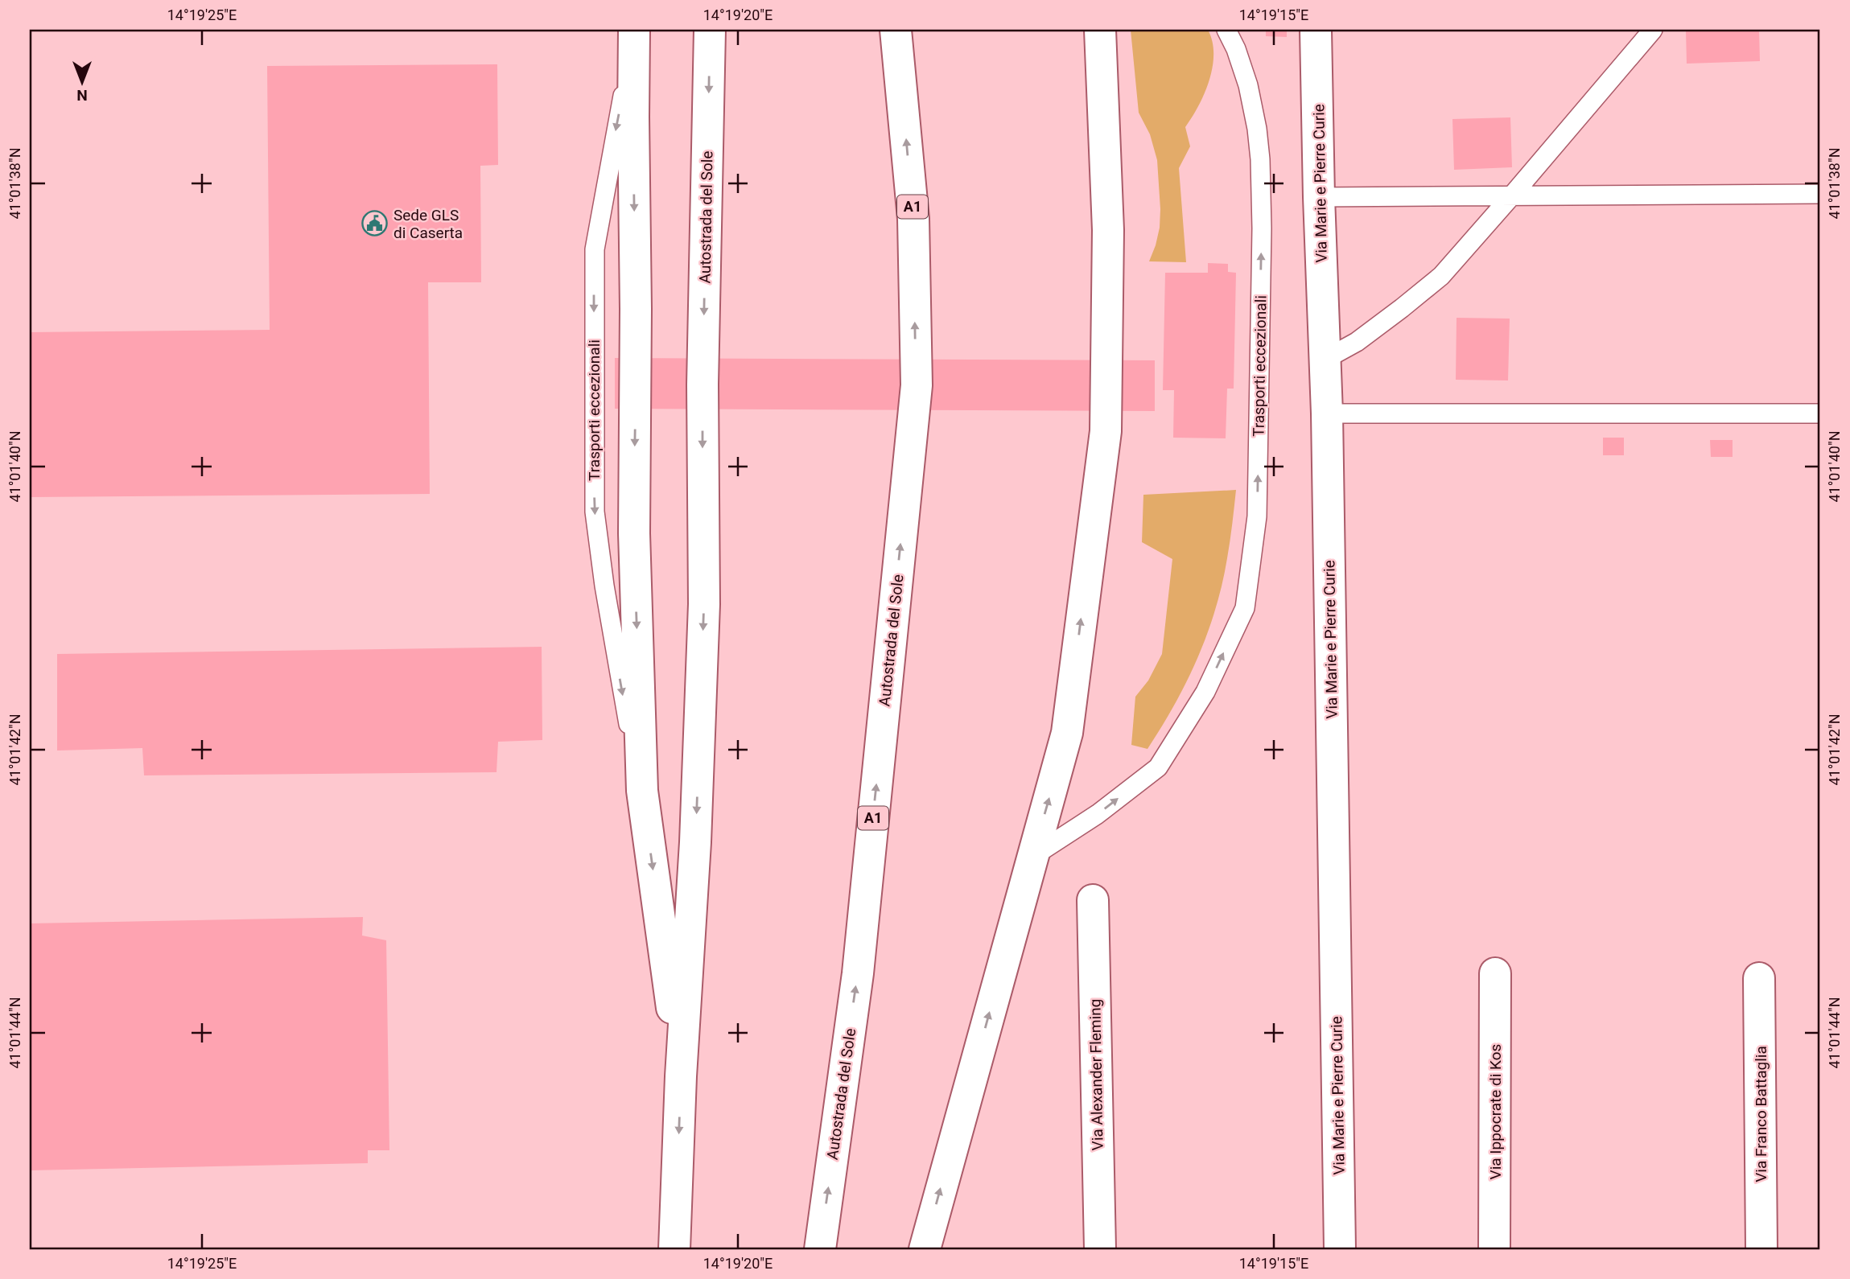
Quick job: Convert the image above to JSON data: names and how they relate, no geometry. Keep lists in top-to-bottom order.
{
  "streets": {
    "main road": [
      "Via Marie e Pierre Curie",
      "A1",
      "Autostrada del Sole",
      "Via Alexander Fleming",
      "Via Ippocrate di Kos",
      "Via Franco Battaglia"
    ],
    "lane": ["Trasporti eccezionali"]
  },
  "places": {
    "public building": ["Sede GLS di Caserta"]
  },
  "north": "bottom",
  "coordinates": [
    "14°19'25\"E",
    "14°19'20\"E",
    "14°19'15\"E",
    "41°01'38\"N",
    "41°01'40\"N",
    "41°01'42\"N",
    "41°01'44\"N"
  ]
}
